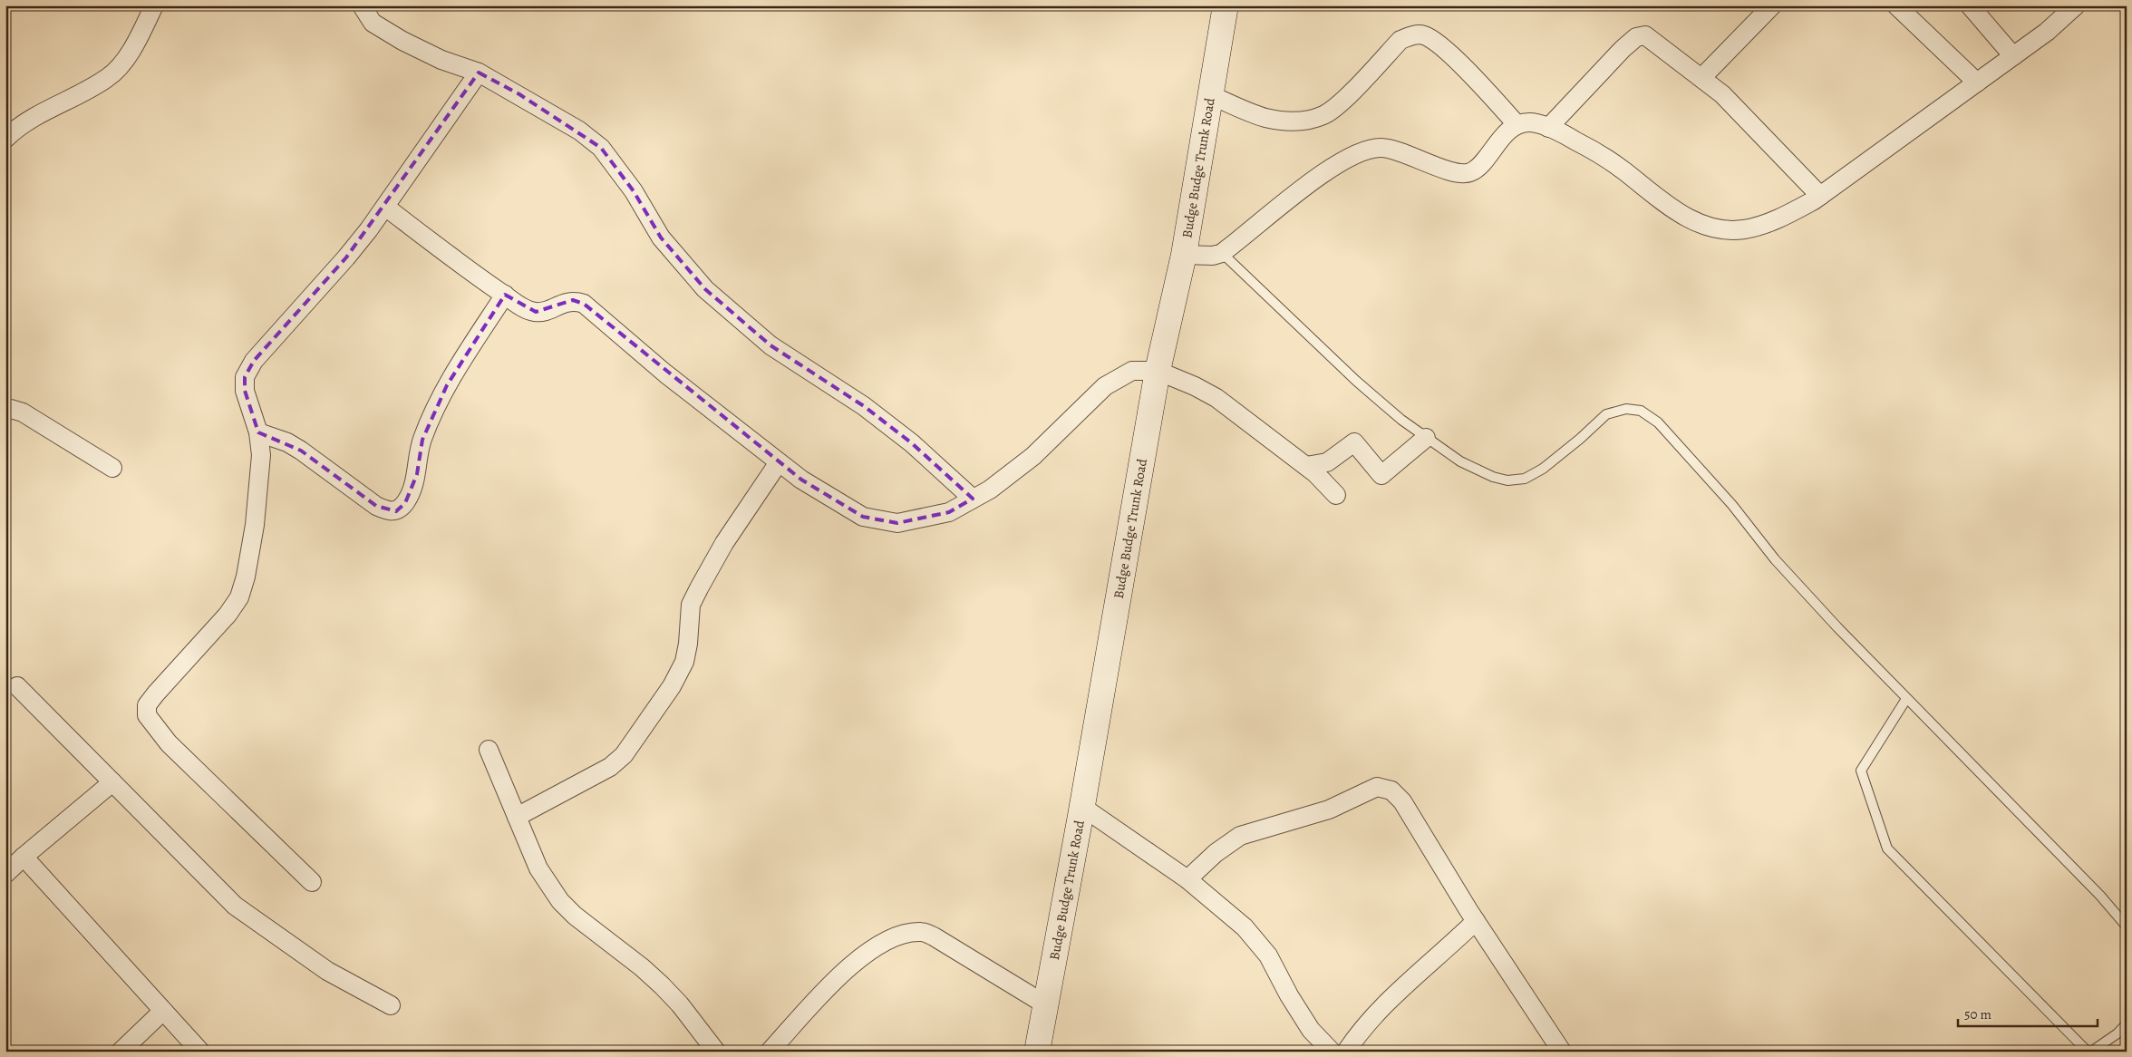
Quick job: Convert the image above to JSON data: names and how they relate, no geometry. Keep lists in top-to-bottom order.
{
  "streets": {
    "main road": ["Budge Budge Trunk Road"]
  },
  "scale_bar": "50 m"
}
